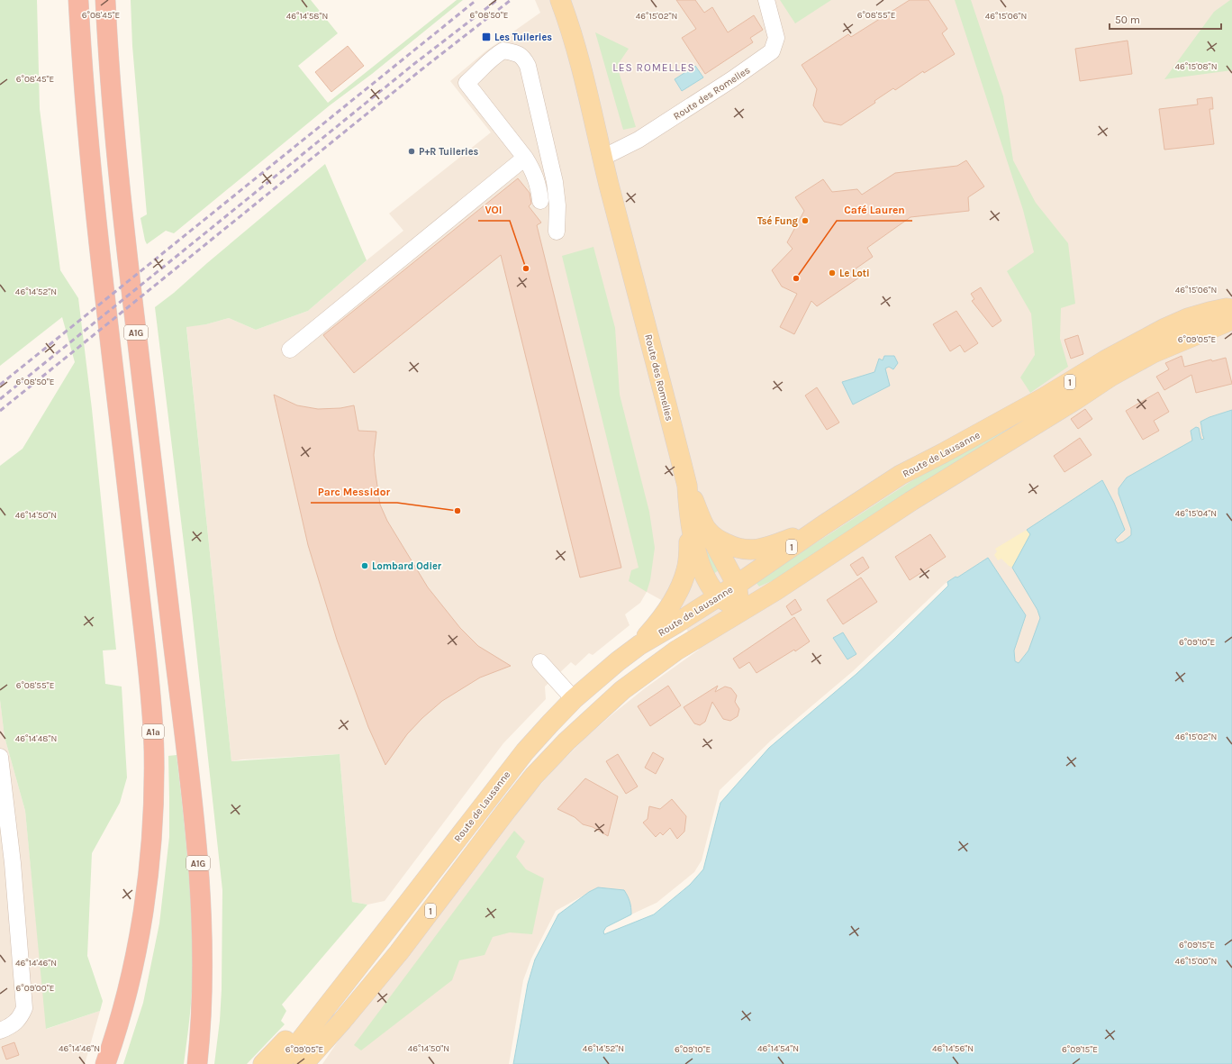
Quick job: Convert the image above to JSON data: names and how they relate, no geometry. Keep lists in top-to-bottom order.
{
  "streets": {
    "highway": ["A1G", "A1a"],
    "main road": ["Route des Romelles", "1", "Route de Lausanne"]
  },
  "crossings": [
    ["A1G", "A1a"]
  ],
  "districts": ["LES ROMELLES"],
  "places": {
    "transit": ["Les Tuileries"],
    "other": [
      "P+R Tuileries",
      "Tsé Fung",
      "VOI",
      "Le Loti",
      "Café Lauren",
      "Parc Messidor",
      "Lombard Odier"
    ]
  },
  "scale_bar": "50 m",
  "coordinates": [
    "6°08'45\"E",
    "6°08'50\"E",
    "6°08'55\"E",
    "46°14'58\"N",
    "46°15'02\"N",
    "46°15'06\"N",
    "46°15'08\"N",
    "46°14'52\"N",
    "6°09'05\"E",
    "46°15'04\"N",
    "46°14'50\"N",
    "6°09'10\"E",
    "46°14'48\"N",
    "6°09'15\"E",
    "46°15'00\"N",
    "46°14'46\"N",
    "6°09'00\"E",
    "46°14'54\"N",
    "46°14'56\"N"
  ]
}
